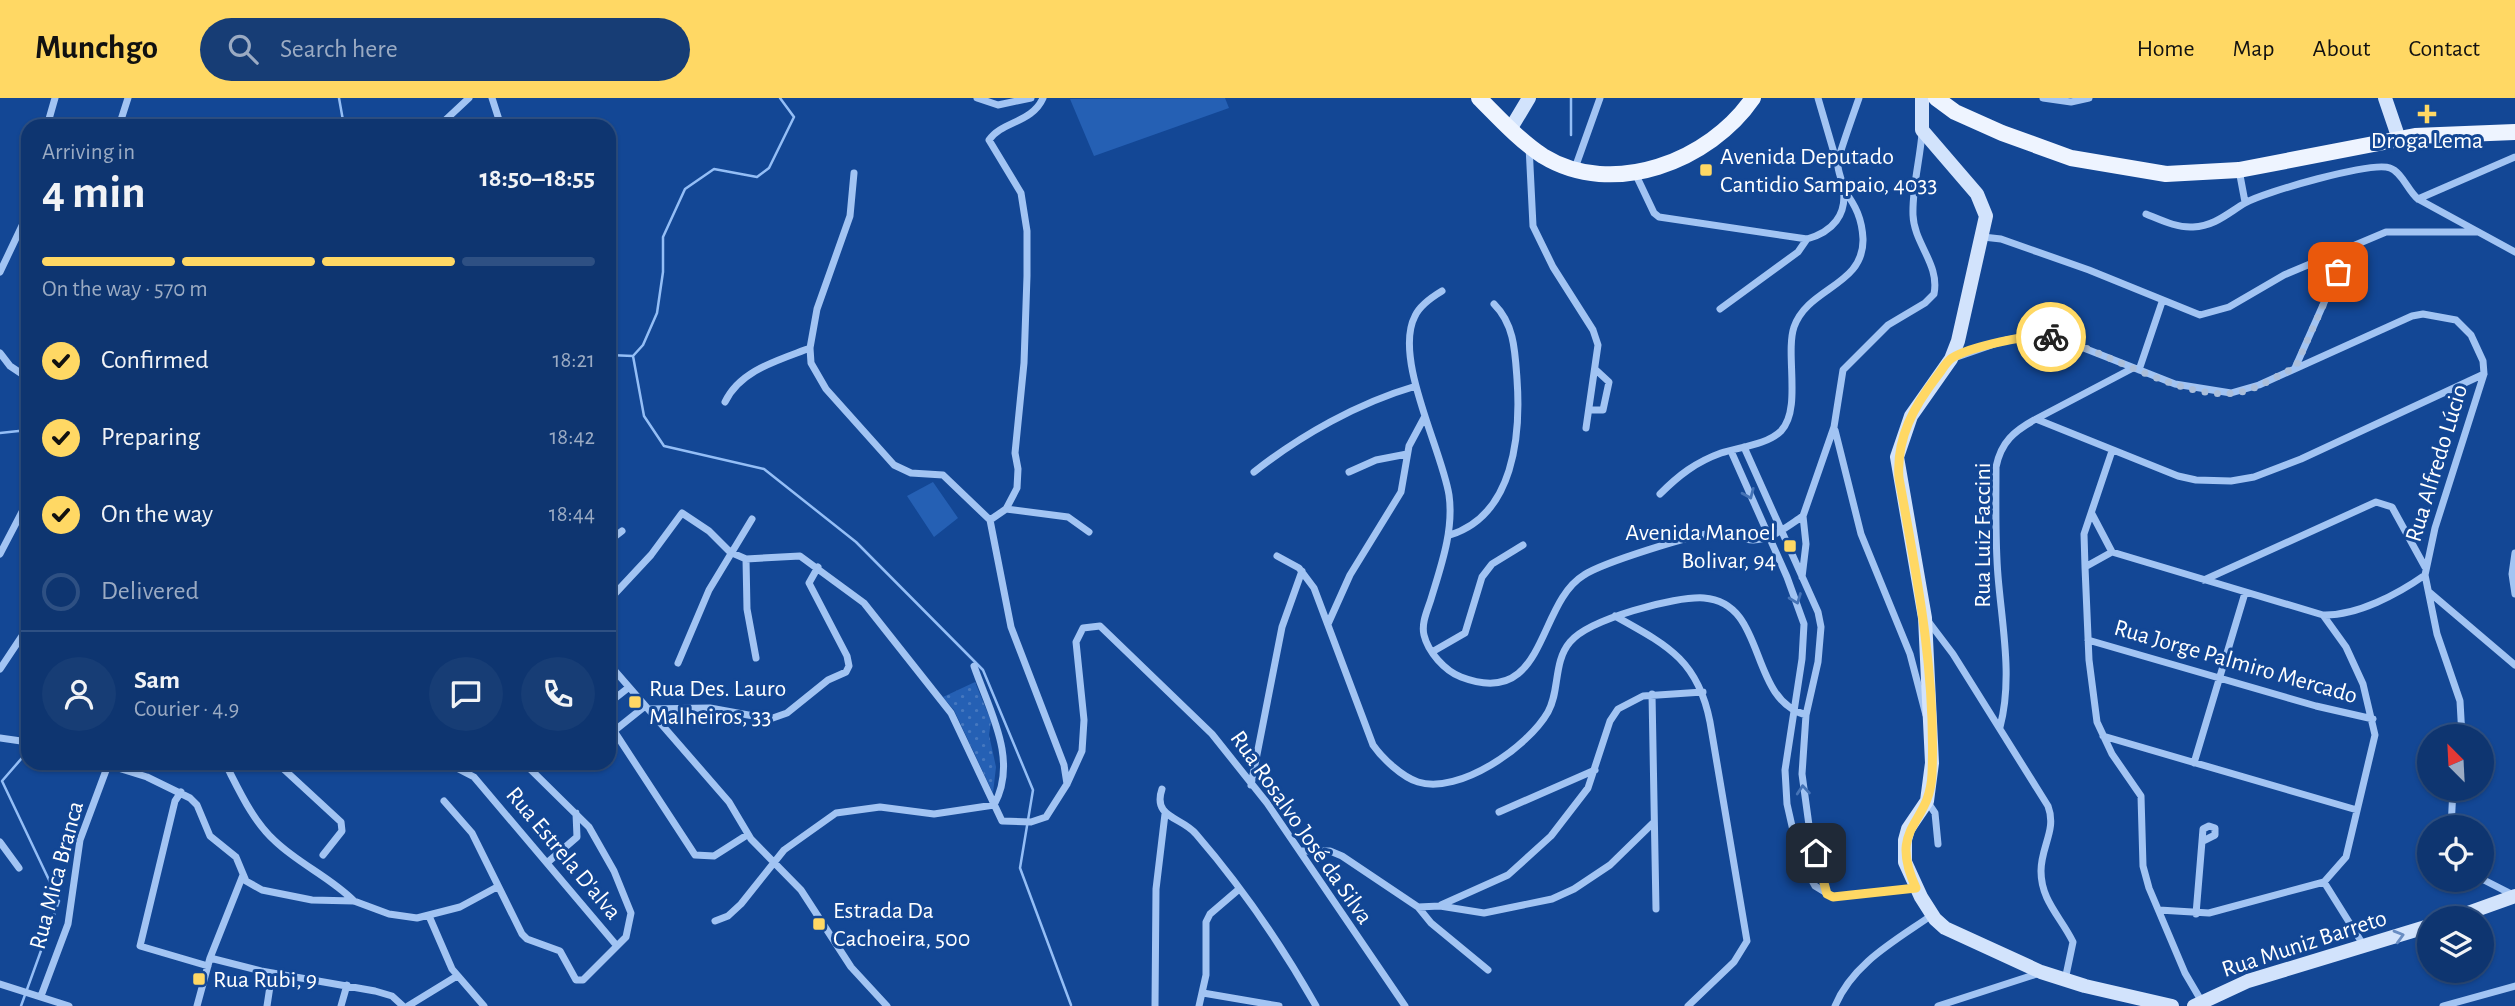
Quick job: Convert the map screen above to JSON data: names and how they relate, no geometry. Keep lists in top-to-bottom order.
{
  "streets": {
    "street": [
      "Rua Alfredo Lúcio",
      "Rua Luiz Faccini",
      "Rua Jorge Palmiro Mercado",
      "Rua Rosalvo José da Silva",
      "Rua Estrela D'alva",
      "Rua Mica Branca",
      "Rua Muniz Barreto"
    ]
  },
  "crossings": [
    ["Rua Alfredo Lúcio", "Rua Luiz Faccini"]
  ],
  "places": {
    "health": ["Droga Lema"],
    "transit": [
      "Avenida Deputado Cantidio Sampaio, 4033",
      "Avenida Manoel Bolivar, 94",
      "Rua Des. Lauro Malheiros, 33",
      "Estrada Da Cachoeira, 500",
      "Rua Rubi, 9"
    ]
  },
  "north": "top left",
  "page": {
    "header": "Munchgo",
    "search": "Search here",
    "nav": [
      "Home",
      "Map",
      "About",
      "Contact"
    ],
    "heading": ["4 min", "Arriving in", "18:50–18:55"],
    "panel": ["Sam", "Courier · 4.9"],
    "bar": "On the way · 570 m",
    "list": [
      ["Confirmed", "18:21"],
      ["Preparing", "18:42"],
      ["On the way", "18:44"],
      "Delivered"
    ]
  }
}
